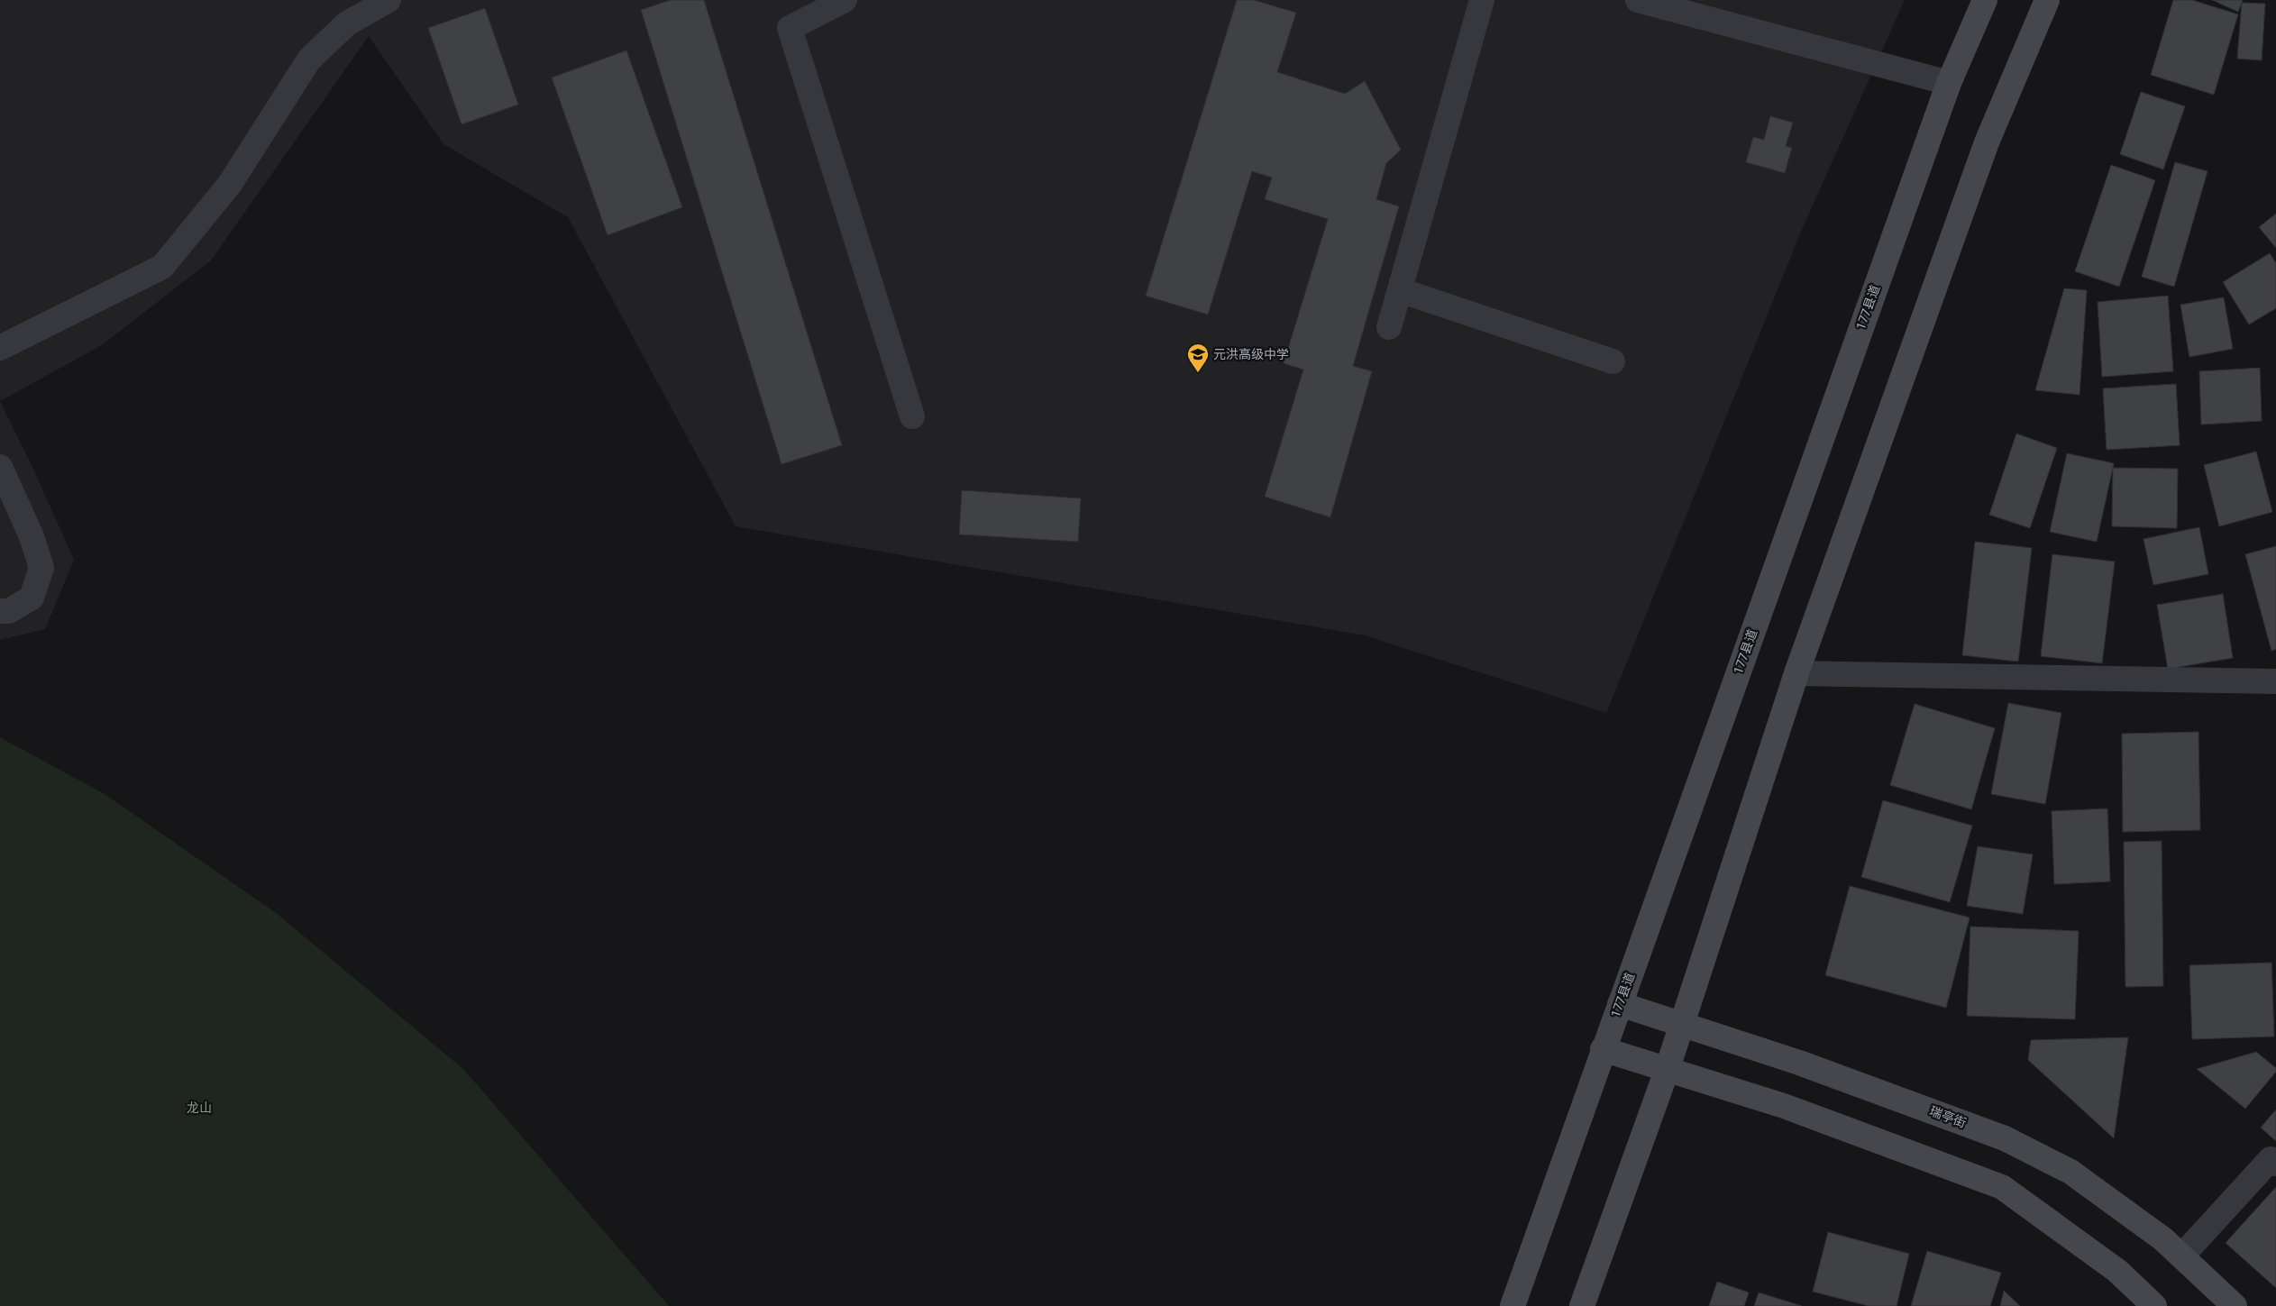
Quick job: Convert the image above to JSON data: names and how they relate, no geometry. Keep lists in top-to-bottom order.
{
  "streets": {
    "main road": ["177县道", "瑞亭街"]
  },
  "crossings": [
    ["177县道", "瑞亭街"]
  ],
  "parks": ["龙山"],
  "places": {
    "school or university": ["元洪高级中学"]
  }
}
